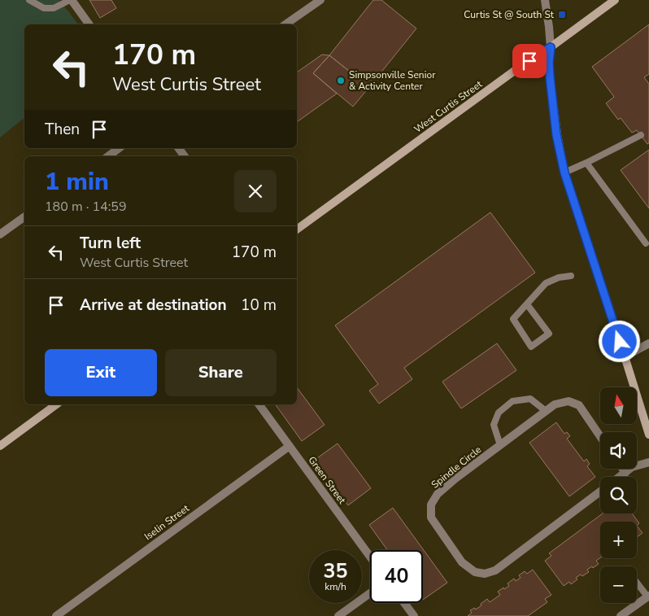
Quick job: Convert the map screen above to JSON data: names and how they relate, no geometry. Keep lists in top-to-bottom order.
{
  "streets": {
    "street": [
      "West Curtis Street",
      "Spindle Circle",
      "Green Street",
      "Iselin Street"
    ]
  },
  "crossings": [
    ["Green Street", "Iselin Street"]
  ],
  "places": {
    "transit": ["Curtis St @ South St"],
    "other": ["Simpsonville Senior & Activity Center"]
  },
  "north": "top",
  "page": {
    "turn": ["170 m", "West Curtis Street"],
    "then": "Then",
    "heading": ["1 min", "180 m · 14:59"],
    "list": [
      {
        "name": "Turn left",
        "note": "West Curtis Street",
        "value": "170 m"
      },
      {
        "name": "Arrive at destination",
        "value": "10 m"
      }
    ],
    "buttons": ["Exit", "Share"],
    "map_buttons": ["+", "−"],
    "speed": "35 km/h",
    "limit": "40"
  }
}
